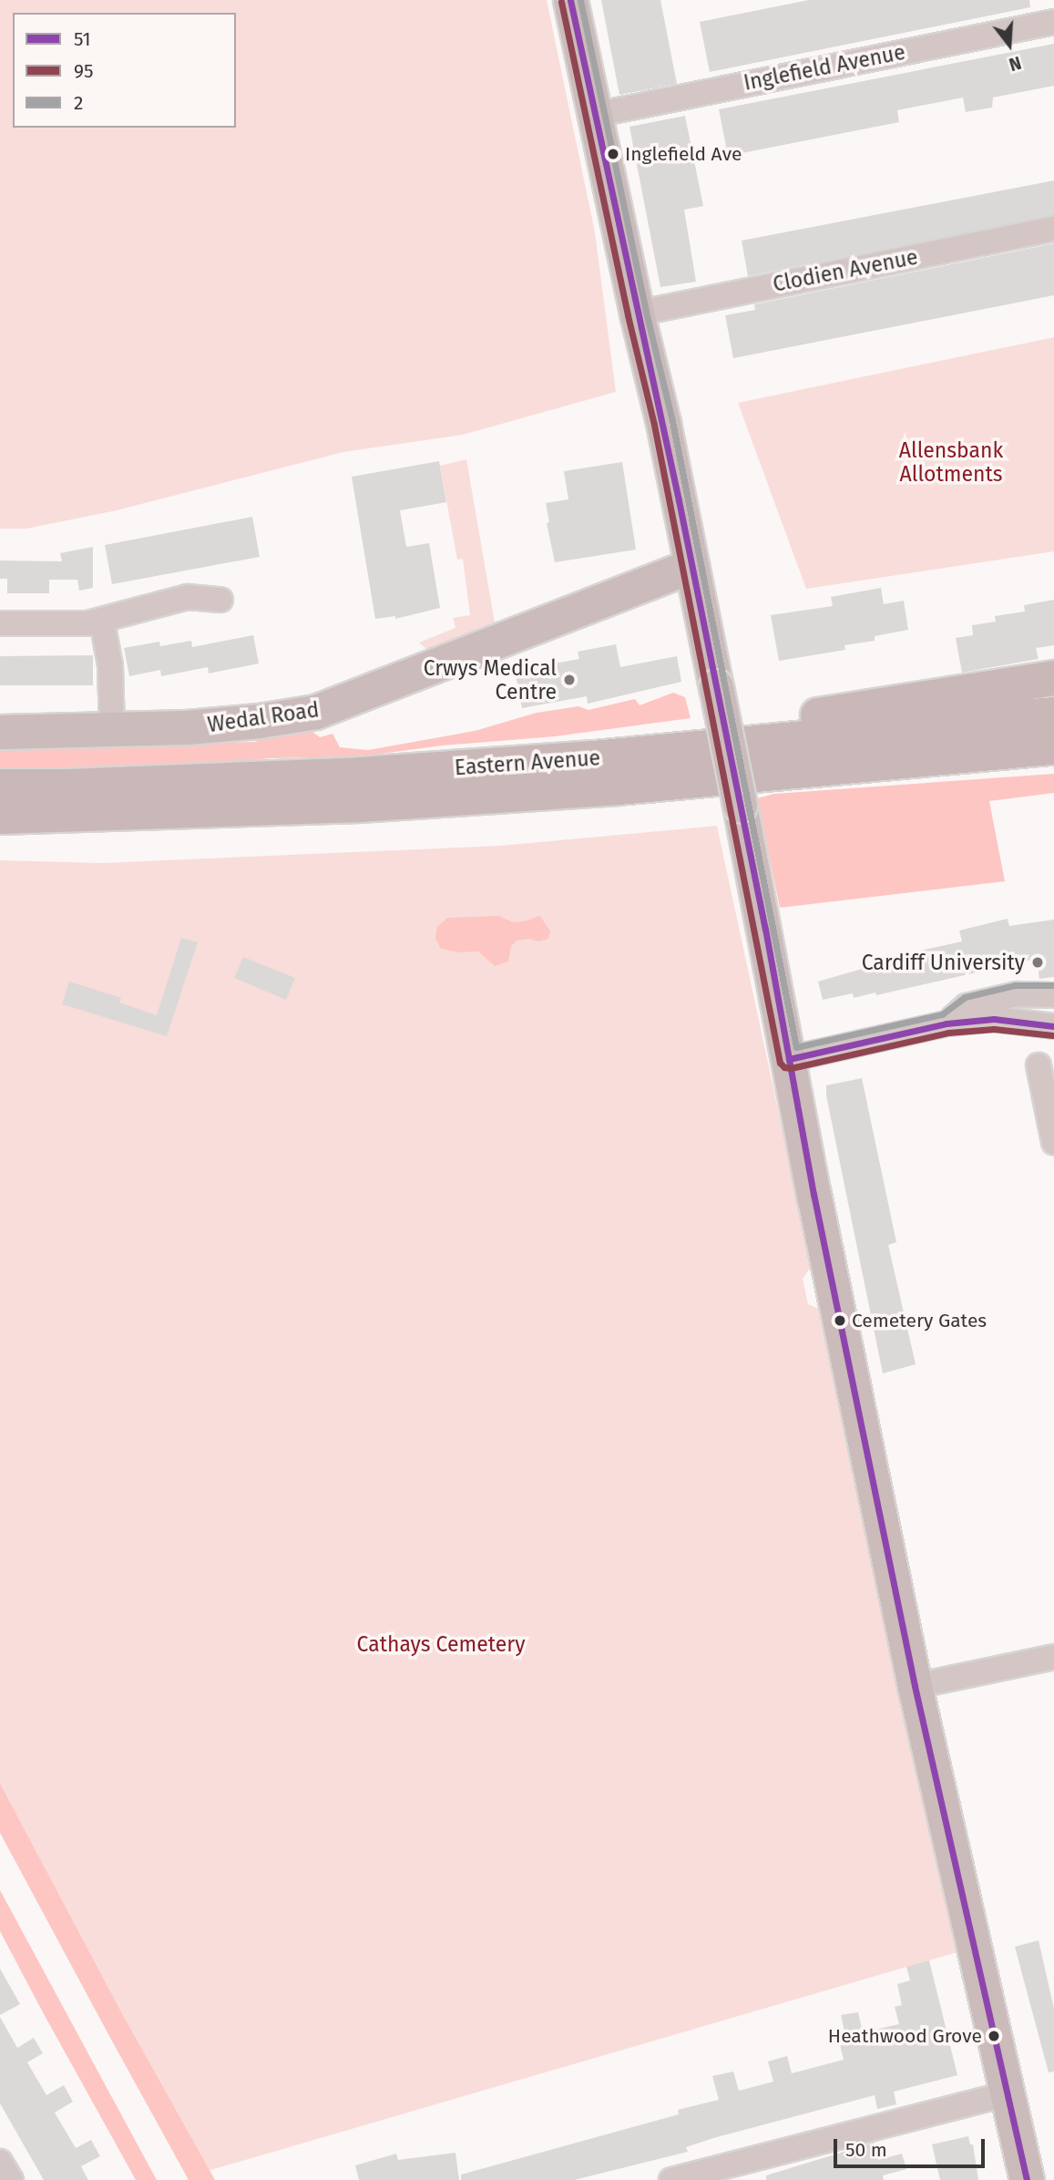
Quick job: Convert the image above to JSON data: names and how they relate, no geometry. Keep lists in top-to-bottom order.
{
  "streets": {
    "highway": ["Eastern Avenue"],
    "street": ["Inglefield Avenue", "Clodien Avenue", "Wedal Road"]
  },
  "parks": ["Allensbank Allotments", "Cathays Cemetery"],
  "places": [
    "Inglefield Ave",
    "Crwys Medical Centre",
    "Cardiff University",
    "Cemetery Gates",
    "Heathwood Grove"
  ],
  "lines": ["transit line 51", "transit line 2", "transit line 95"],
  "legend": ["51", "95", "2"],
  "scale_bar": "50 m",
  "north": "bottom"
}
